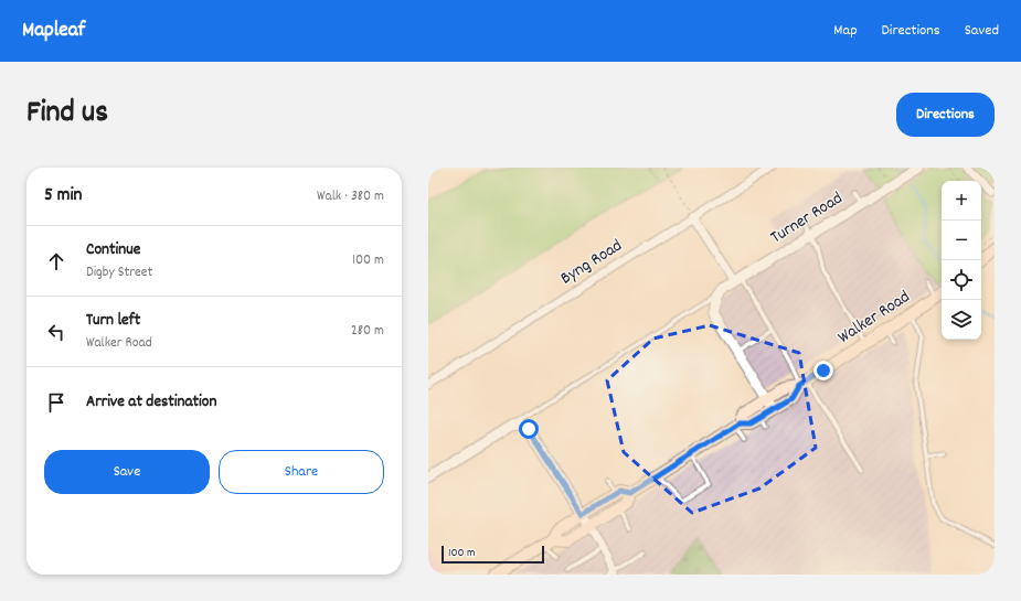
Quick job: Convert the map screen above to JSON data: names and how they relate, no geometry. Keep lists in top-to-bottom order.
{
  "streets": {
    "main road": ["Walker Road"],
    "street": ["Turner Road", "Byng Road"]
  },
  "scale_bar": "100 m",
  "page": {
    "header": "Mapleaf",
    "nav": ["Map", "Directions", "Saved"],
    "title": "Find us",
    "buttons": [
      "Directions",
      ["Save", "Share"]
    ],
    "heading": ["5 min", "Walk · 380 m"],
    "map_buttons": ["+", "−"],
    "list": [
      ["Continue", "Digby Street", "100 m"],
      ["Turn left", "Walker Road", "280 m"],
      "Arrive at destination"
    ],
    "scale": "100 m"
  }
}
